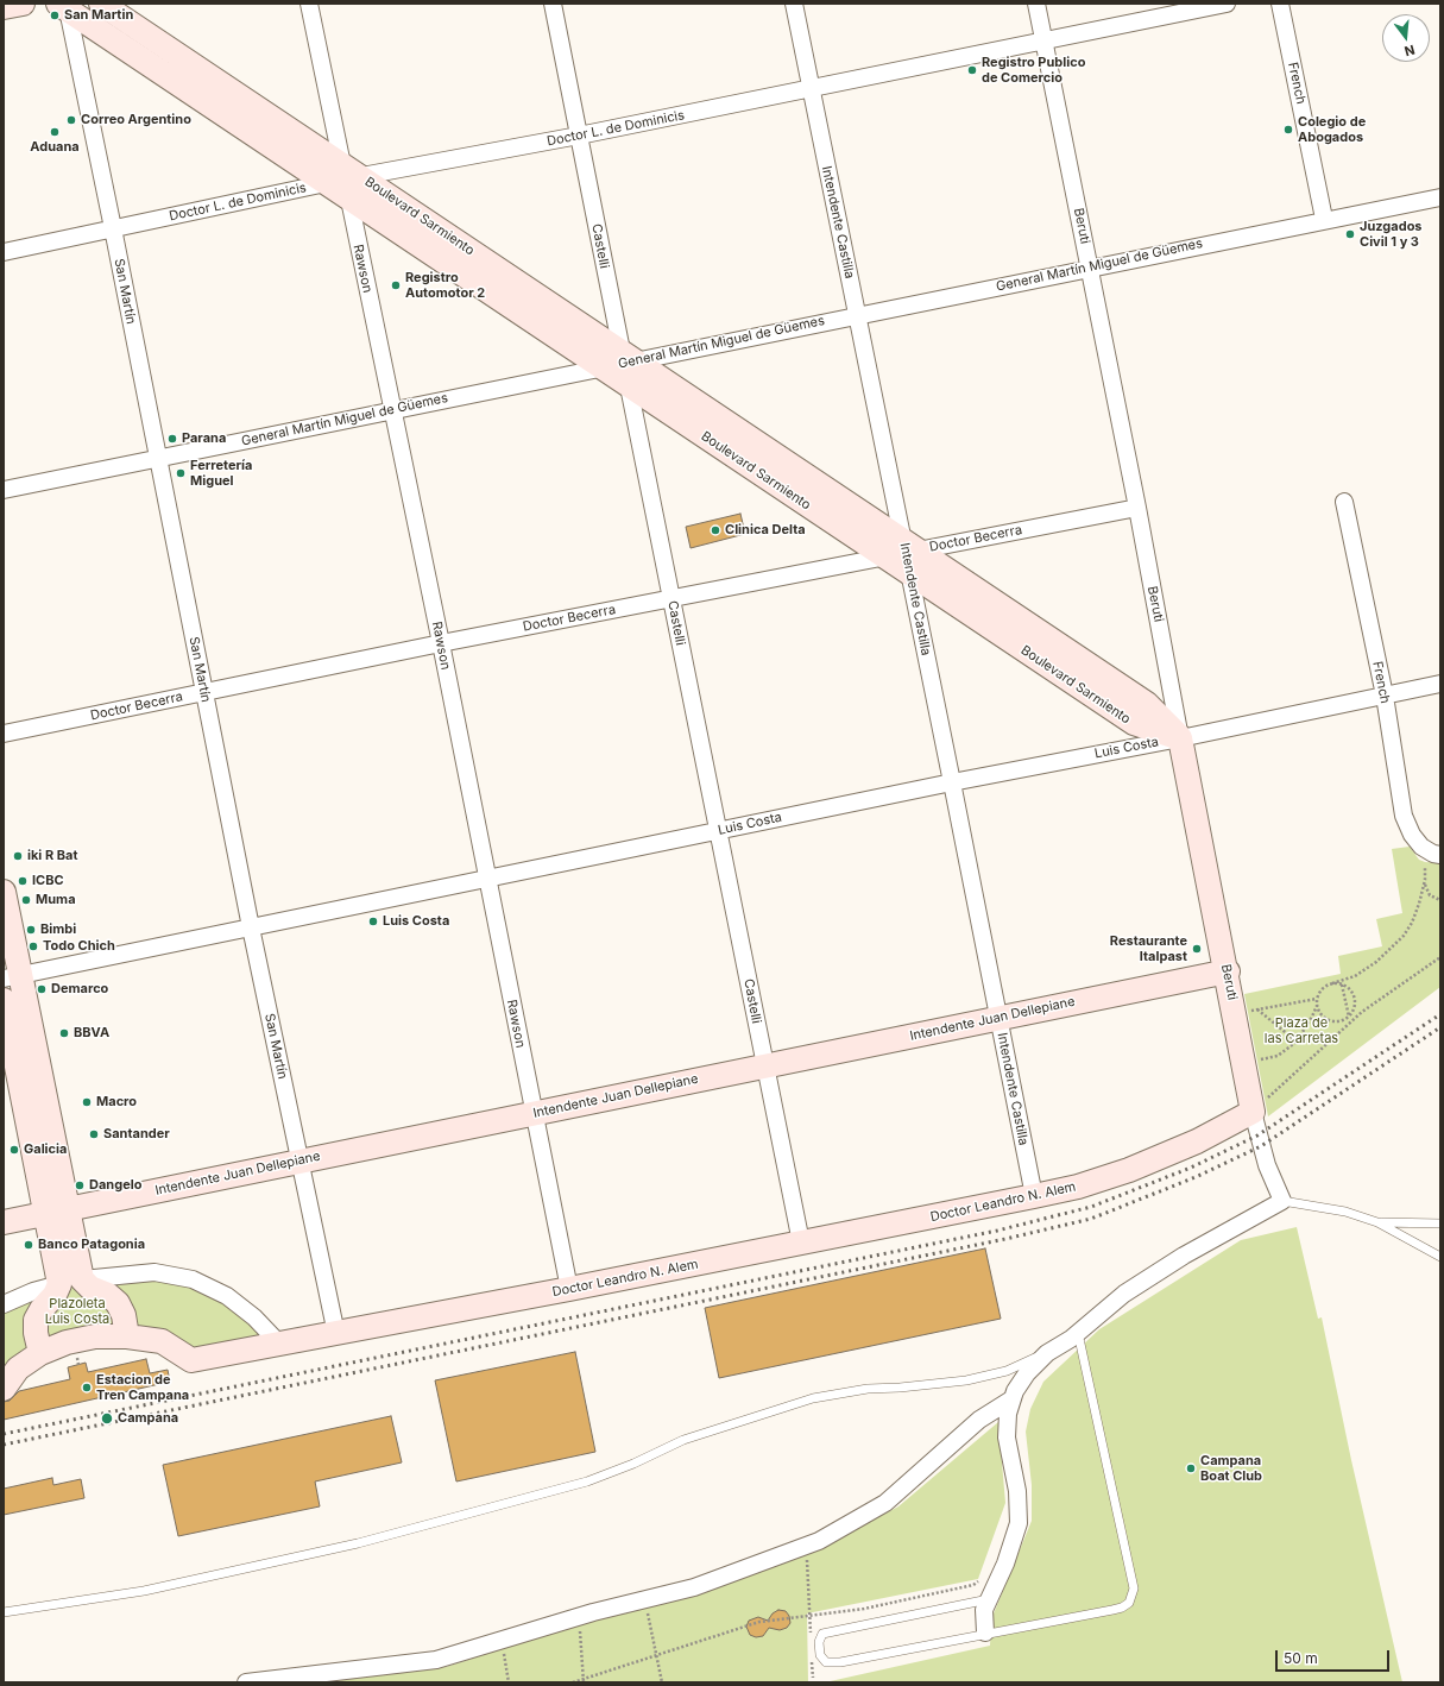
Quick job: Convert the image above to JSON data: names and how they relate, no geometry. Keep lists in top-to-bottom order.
{
  "streets": {
    "street": [
      "French",
      "Doctor L. de Dominicis",
      "Boulevard Sarmiento",
      "Intendente Castilla",
      "Beruti",
      "Castelli",
      "General Martín Miguel de Güemes",
      "Rawson",
      "San Martín",
      "Doctor Becerra",
      "Luis Costa",
      "Intendente Juan Dellepiane",
      "Doctor Leandro N. Alem"
    ]
  },
  "crossings": [
    ["French", "General Martín Miguel de Güemes"],
    ["French", "Luis Costa"],
    ["Doctor L. de Dominicis", "Boulevard Sarmiento"],
    ["Doctor L. de Dominicis", "Intendente Castilla"],
    ["Doctor L. de Dominicis", "Beruti"],
    ["Doctor L. de Dominicis", "Castelli"],
    ["Doctor L. de Dominicis", "Rawson"],
    ["Doctor L. de Dominicis", "San Martín"],
    ["Boulevard Sarmiento", "Intendente Castilla"],
    ["Boulevard Sarmiento", "Beruti"],
    ["Boulevard Sarmiento", "Castelli"],
    ["Boulevard Sarmiento", "General Martín Miguel de Güemes"],
    ["Boulevard Sarmiento", "Rawson"],
    ["Boulevard Sarmiento", "San Martín"],
    ["Boulevard Sarmiento", "Doctor Becerra"],
    ["Boulevard Sarmiento", "Luis Costa"],
    ["Intendente Castilla", "General Martín Miguel de Güemes"],
    ["Intendente Castilla", "Doctor Becerra"],
    ["Intendente Castilla", "Luis Costa"],
    ["Intendente Castilla", "Intendente Juan Dellepiane"],
    ["Intendente Castilla", "Doctor Leandro N. Alem"],
    ["Beruti", "General Martín Miguel de Güemes"],
    ["Beruti", "Doctor Becerra"],
    ["Beruti", "Luis Costa"],
    ["Beruti", "Intendente Juan Dellepiane"],
    ["Beruti", "Doctor Leandro N. Alem"],
    ["Castelli", "General Martín Miguel de Güemes"],
    ["Castelli", "Doctor Becerra"],
    ["Castelli", "Luis Costa"],
    ["Castelli", "Intendente Juan Dellepiane"],
    ["Castelli", "Doctor Leandro N. Alem"],
    ["General Martín Miguel de Güemes", "Rawson"],
    ["General Martín Miguel de Güemes", "San Martín"],
    ["Rawson", "Doctor Becerra"],
    ["Rawson", "Luis Costa"],
    ["Rawson", "Intendente Juan Dellepiane"],
    ["Rawson", "Doctor Leandro N. Alem"],
    ["San Martín", "Doctor Becerra"],
    ["San Martín", "Luis Costa"],
    ["San Martín", "Intendente Juan Dellepiane"],
    ["San Martín", "Doctor Leandro N. Alem"]
  ],
  "parks": ["Plaza de las Carretas", "Plazoleta Luis Costa"],
  "places": [
    "San Martin",
    "Registro Publico de Comercio",
    "Correo Argentino",
    "Colegio de Abogados",
    "Aduana",
    "Juzgados Civil 1 y 3",
    "Registro Automotor 2",
    "Parana",
    "Ferretería Miguel",
    "Clinica Delta",
    "iki R Bat",
    "ICBC",
    "Muma",
    "Luis Costa",
    "Bimbi",
    "Todo Chich",
    "Restaurante Italpast",
    "Demarco",
    "BBVA",
    "Macro",
    "Santander",
    "Galicia",
    "Dangelo",
    "Banco Patagonia",
    "Estacion de Tren Campana",
    "Campana",
    "Campana Boat Club"
  ],
  "scale_bar": "50 m",
  "north": "bottom"
}
